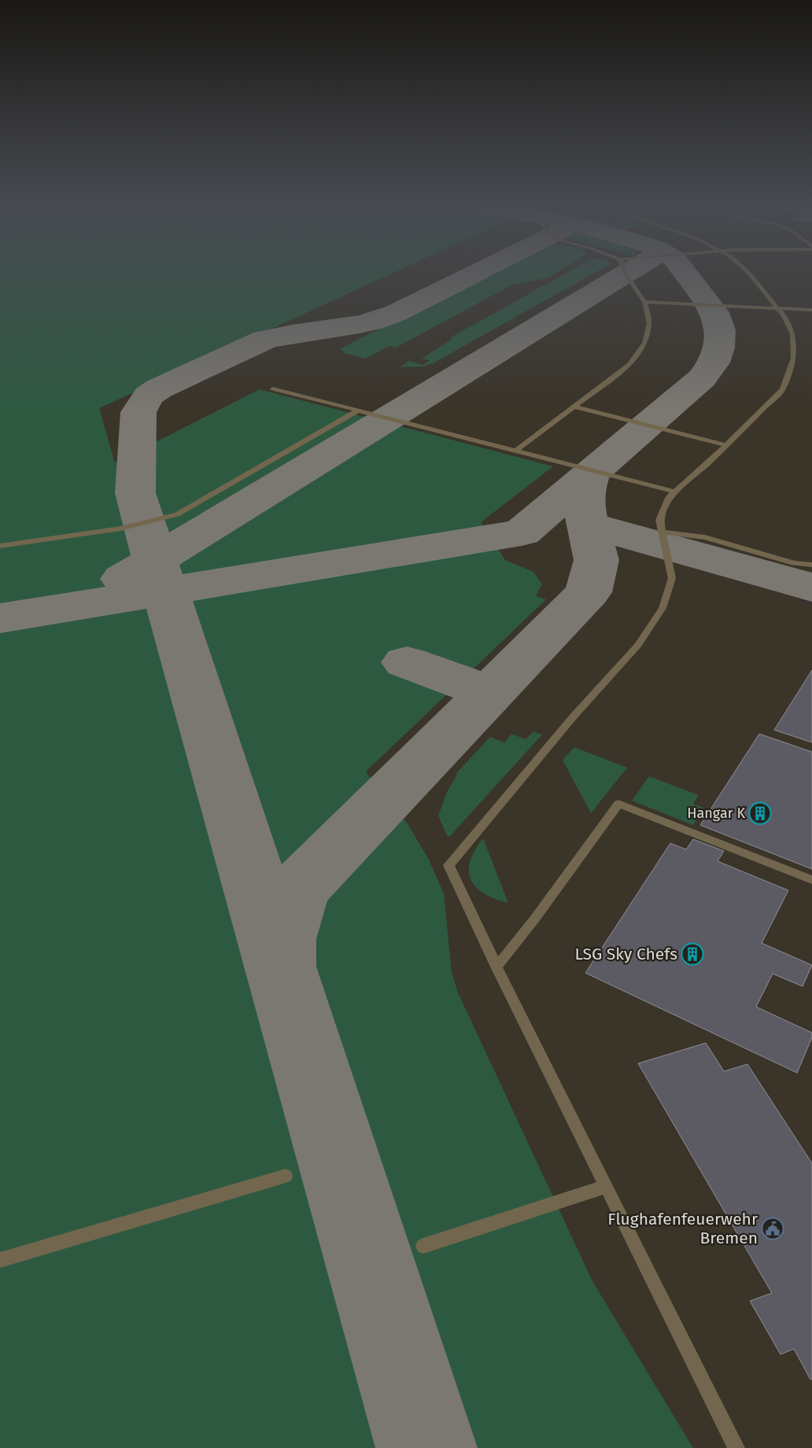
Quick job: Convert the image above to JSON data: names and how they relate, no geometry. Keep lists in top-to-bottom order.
{
  "places": {
    "building": ["Hangar K", "LSG Sky Chefs"],
    "public building": ["Flughafenfeuerwehr Bremen"]
  }
}
